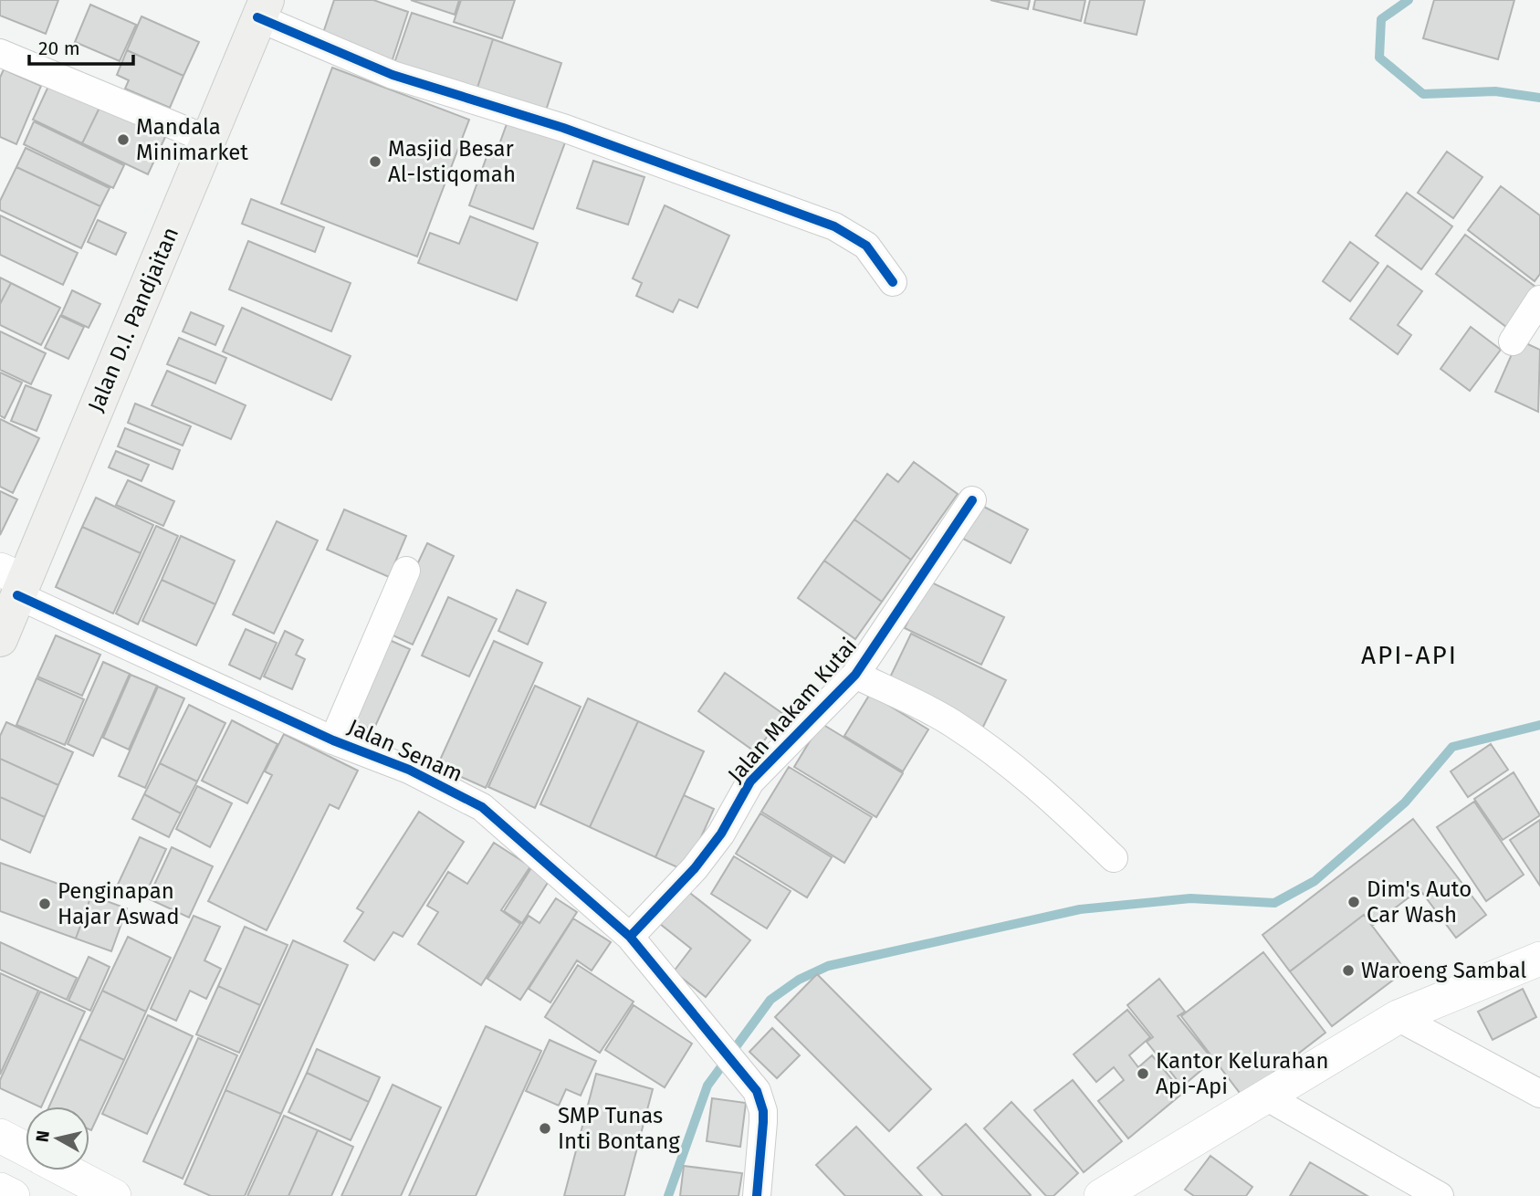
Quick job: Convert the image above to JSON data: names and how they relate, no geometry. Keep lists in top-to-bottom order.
{
  "streets": {
    "main road": ["Jalan D.I. Pandjaitan"],
    "street": ["Jalan Makam Kutai", "Jalan Senam"]
  },
  "crossings": [
    ["Jalan D.I. Pandjaitan", "Jalan Senam"],
    ["Jalan Makam Kutai", "Jalan Senam"]
  ],
  "districts": ["API-API"],
  "places": [
    "Mandala Minimarket",
    "Masjid Besar Al-Istiqomah",
    "Dim's Auto Car Wash",
    "Penginapan Hajar Aswad",
    "Waroeng Sambal",
    "Kantor Kelurahan Api-Api",
    "SMP Tunas Inti Bontang"
  ],
  "scale_bar": "20 m",
  "north": "left"
}
